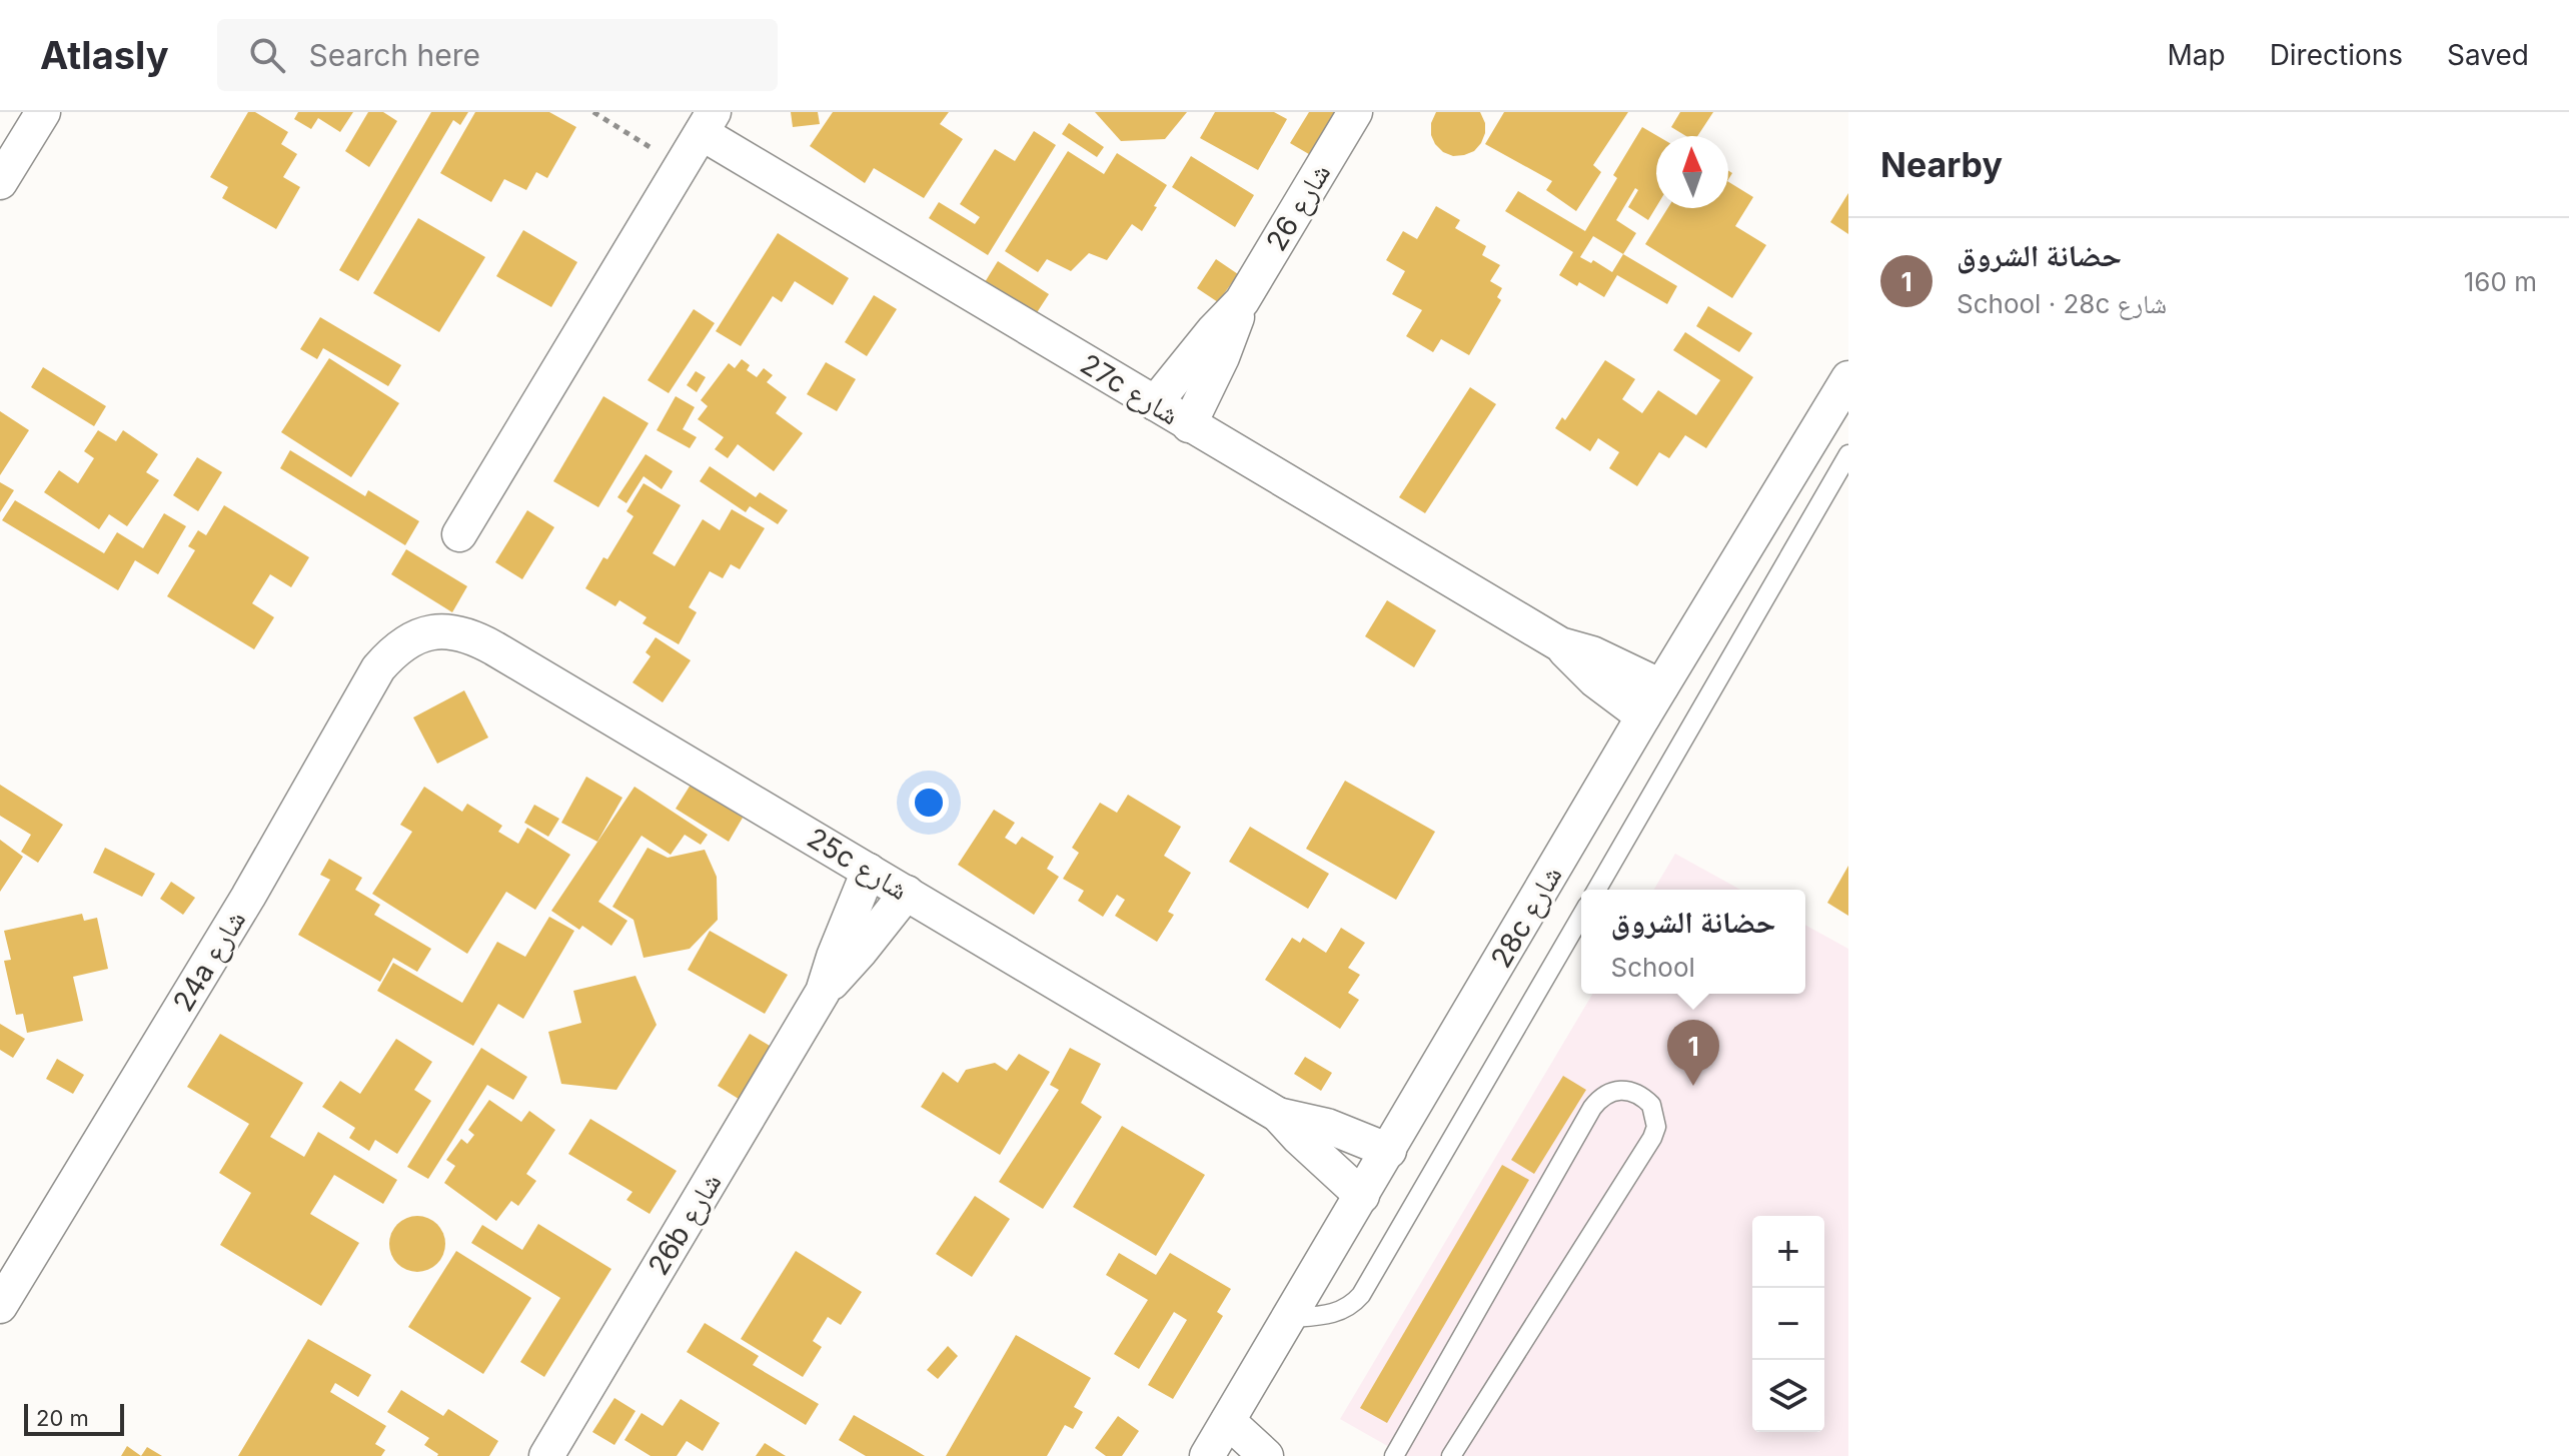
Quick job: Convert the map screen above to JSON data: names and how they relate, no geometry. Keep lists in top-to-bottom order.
{
  "streets": {
    "street": [
      "شارع 26",
      "27c شارع",
      "25c شارع",
      "28c شارع",
      "24a شارع",
      "26b شارع"
    ]
  },
  "crossings": [
    ["شارع 26", "27c شارع"],
    ["27c شارع", "28c شارع"],
    ["25c شارع", "28c شارع"],
    ["25c شارع", "24a شارع"],
    ["25c شارع", "26b شارع"]
  ],
  "scale_bar": "20 m",
  "north": "top",
  "page": {
    "header": "Atlasly",
    "search": "Search here",
    "nav": ["Map", "Directions", "Saved"],
    "heading": "Nearby",
    "list": [
      {
        "mark": "1",
        "name": "حضانة الشروق",
        "note": "School · 28c شارع",
        "value": "160 m"
      }
    ],
    "popup": ["حضانة الشروق", "School"],
    "pins": "1",
    "map_buttons": ["+", "−"],
    "scale": "20 m"
  }
}
